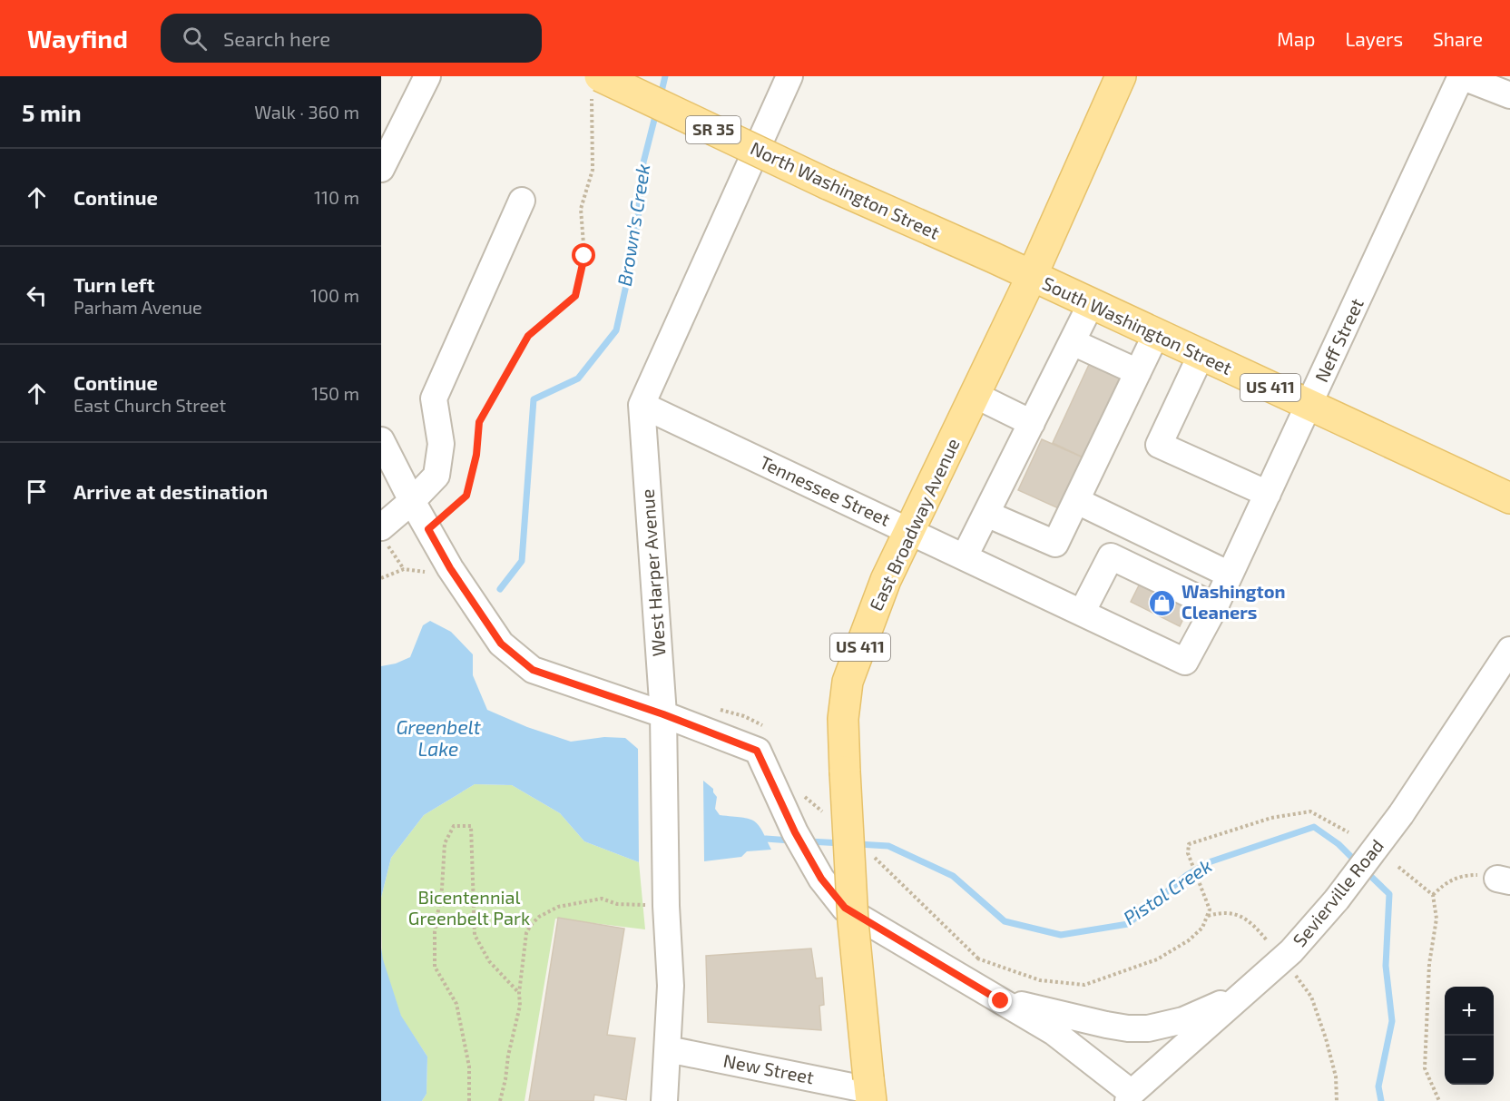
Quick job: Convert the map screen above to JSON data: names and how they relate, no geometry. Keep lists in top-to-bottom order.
{
  "streets": {
    "main road": [
      "SR 35",
      "North Washington Street",
      "South Washington Street",
      "US 411",
      "East Broadway Avenue"
    ],
    "street": [
      "Neff Street",
      "Tennessee Street",
      "West Harper Avenue",
      "Sevierville Road",
      "New Street"
    ]
  },
  "crossings": [
    ["North Washington Street", "South Washington Street"],
    ["North Washington Street", "East Broadway Avenue"],
    ["South Washington Street", "Neff Street"],
    ["South Washington Street", "East Broadway Avenue"],
    ["Neff Street", "Tennessee Street"],
    ["Tennessee Street", "East Broadway Avenue"],
    ["Tennessee Street", "West Harper Avenue"],
    ["East Broadway Avenue", "New Street"],
    ["West Harper Avenue", "New Street"]
  ],
  "water": ["Brown's Creek", "Greenbelt Lake", "Pistol Creek"],
  "parks": ["Bicentennial Greenbelt Park"],
  "places": {
    "shop": ["Washington Cleaners"]
  },
  "page": {
    "header": "Wayfind",
    "search": "Search here",
    "nav": ["Map", "Layers", "Share"],
    "heading": ["5 min", "Walk · 360 m"],
    "list": [
      ["Continue", "110 m"],
      ["Turn left", "Parham Avenue", "100 m"],
      ["Continue", "East Church Street", "150 m"],
      "Arrive at destination"
    ],
    "map_buttons": ["+", "−"]
  }
}
